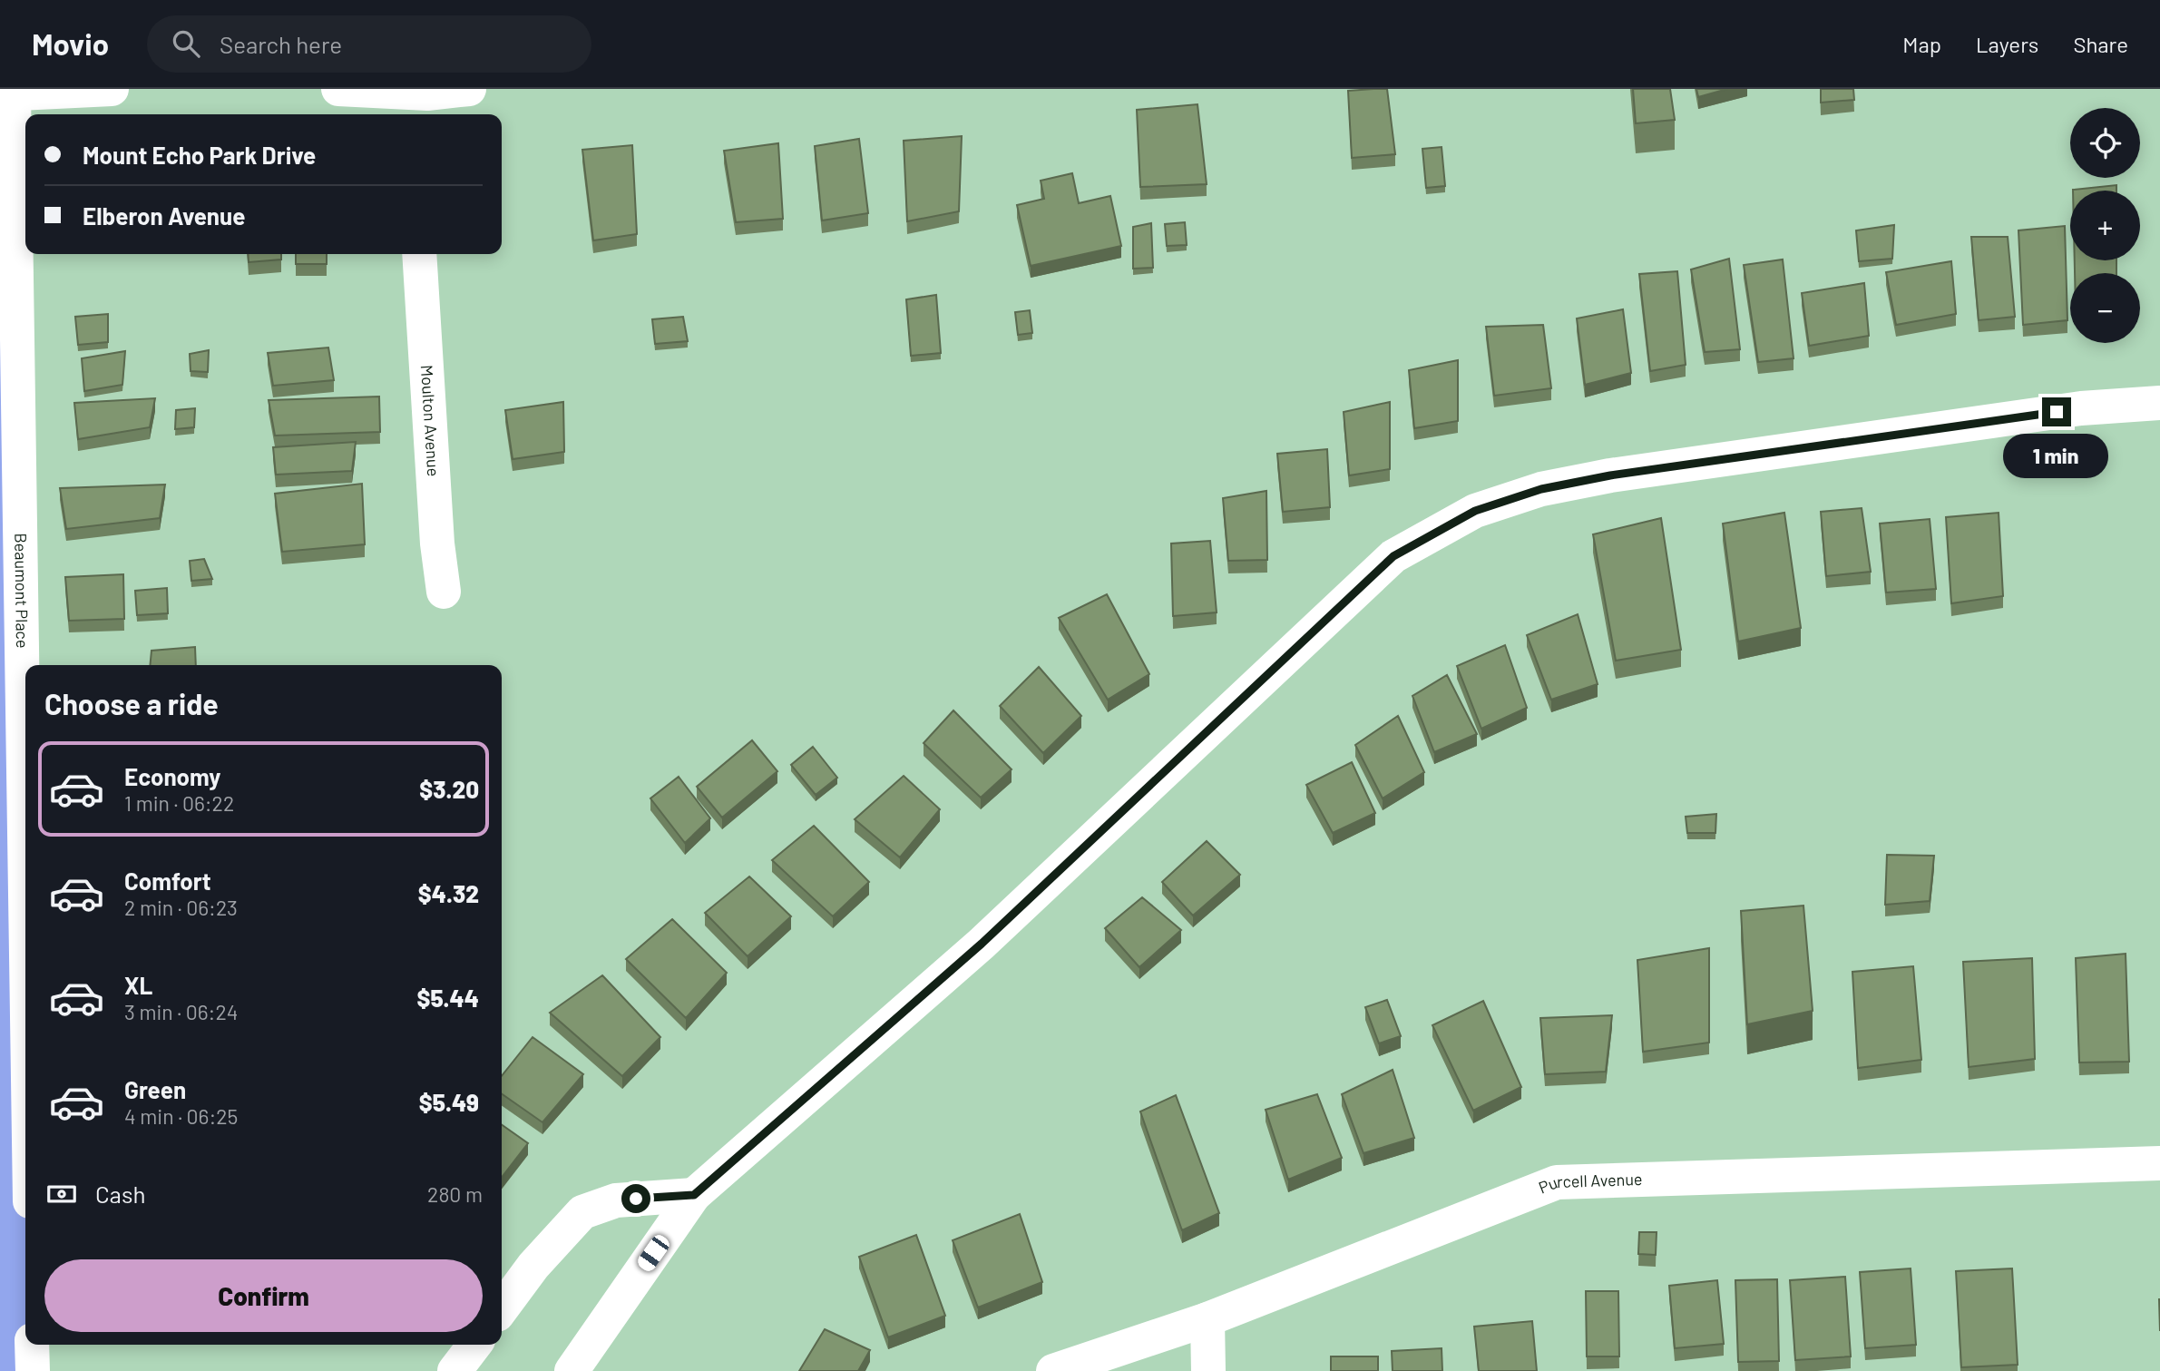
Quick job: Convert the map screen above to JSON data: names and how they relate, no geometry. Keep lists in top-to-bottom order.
{
  "streets": {
    "street": ["Moulton Avenue", "Beaumont Place", "Purcell Avenue"]
  },
  "page": {
    "header": "Movio",
    "search": "Search here",
    "nav": ["Map", "Layers", "Share"],
    "map_buttons": ["+", "−"],
    "banner": ["Mount Echo Park Drive", "Elberon Avenue"],
    "bubble": "1 min",
    "heading": "Choose a ride",
    "list": [
      {
        "name": "Economy",
        "note": "1 min · 06:22",
        "value": "$3.20"
      },
      {
        "name": "Comfort",
        "note": "2 min · 06:23",
        "value": "$4.32"
      },
      {
        "name": "XL",
        "note": "3 min · 06:24",
        "value": "$5.44"
      },
      {
        "name": "Green",
        "note": "4 min · 06:25",
        "value": "$5.49"
      }
    ],
    "pay": ["Cash", "280 m"],
    "buttons": "Confirm"
  }
}
